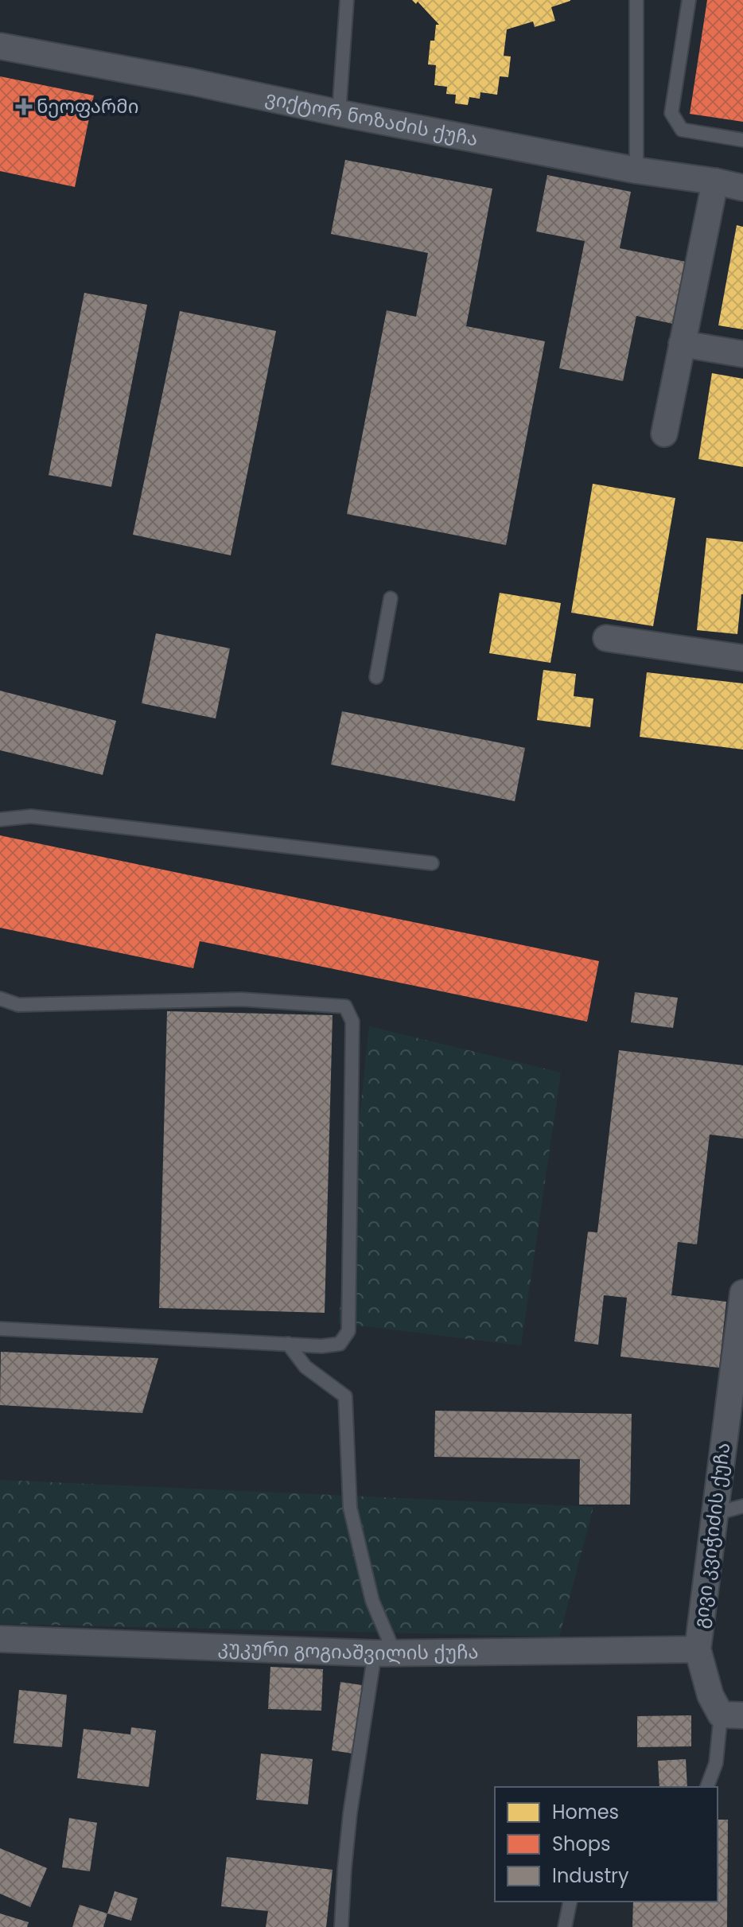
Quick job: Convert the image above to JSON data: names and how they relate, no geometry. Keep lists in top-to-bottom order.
{
  "streets": {
    "street": ["ვიქტორ ნოზაძის ქუჩა", "გივი კვიჭიძის ქუჩა", "კუკური გოგიაშვილის ქუჩა"]
  },
  "crossings": [
    ["გივი კვიჭიძის ქუჩა", "კუკური გოგიაშვილის ქუჩა"]
  ],
  "places": {
    "health": ["ნეოფარმი"]
  },
  "legend": ["Homes", "Shops", "Industry"]
}
